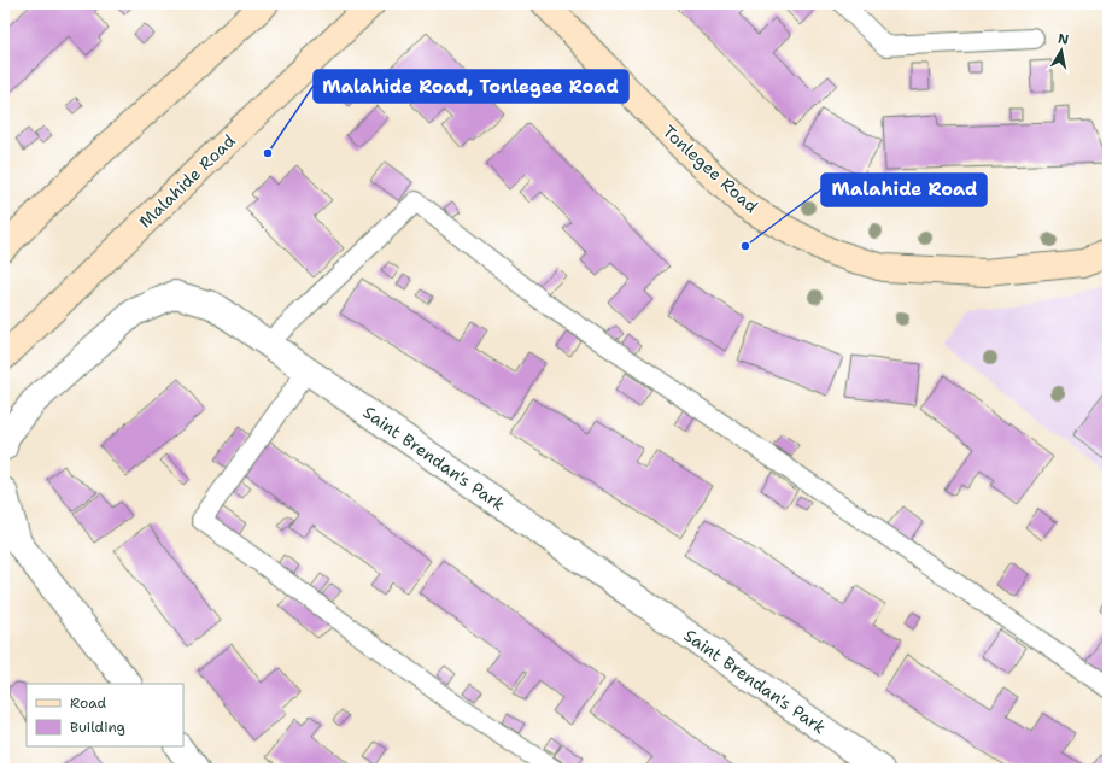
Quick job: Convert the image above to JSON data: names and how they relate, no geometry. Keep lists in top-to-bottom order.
{
  "streets": {
    "main road": ["Tonlegee Road", "Malahide Road"],
    "street": ["Saint Brendan's Park"]
  },
  "places": ["Malahide Road, Tonlegee Road", "Malahide Road"],
  "legend": ["Road", "Building"],
  "north": "top"
}
